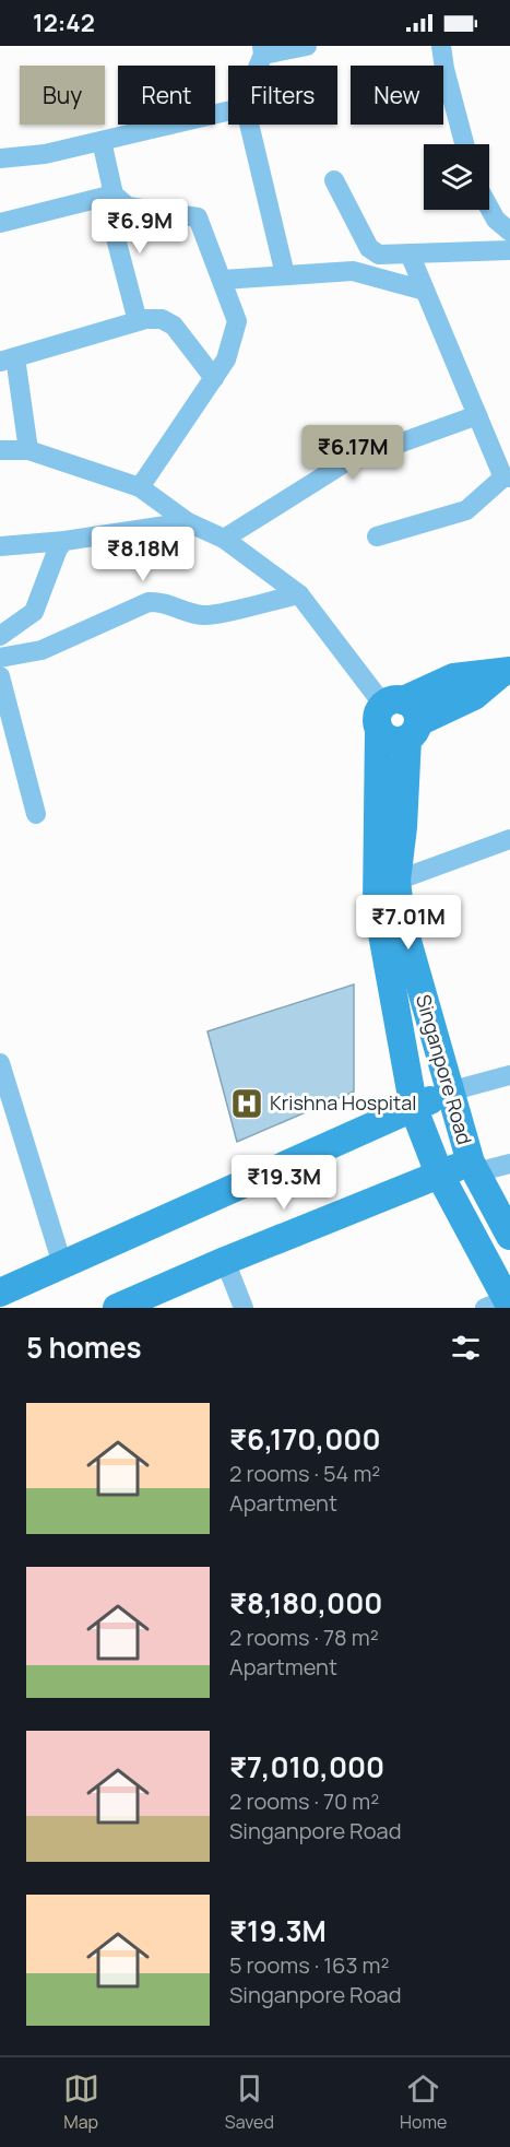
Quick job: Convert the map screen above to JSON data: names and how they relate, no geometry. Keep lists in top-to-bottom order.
{
  "streets": {
    "main road": ["Singanpore Road"]
  },
  "places": {
    "hospital": ["Krishna Hospital"]
  },
  "page": {
    "status": "12:42",
    "chip": [
      "Buy",
      "Rent",
      "Filters",
      "New"
    ],
    "price": [
      "₹6.9M",
      "₹6.17M",
      "₹8.18M",
      "₹7.01M",
      "₹19.3M"
    ],
    "heading": "5 homes",
    "list": [
      {
        "name": "₹6,170,000",
        "note": "2 rooms · 54 m² · Apartment"
      },
      {
        "name": "₹8,180,000",
        "note": "2 rooms · 78 m² · Apartment"
      },
      {
        "name": "₹7,010,000",
        "note": "2 rooms · 70 m² · Singanpore Road"
      },
      {
        "name": "₹19.3M",
        "note": "5 rooms · 163 m² · Singanpore Road"
      }
    ],
    "tabs": ["Map", "Saved", "Home"]
  }
}
